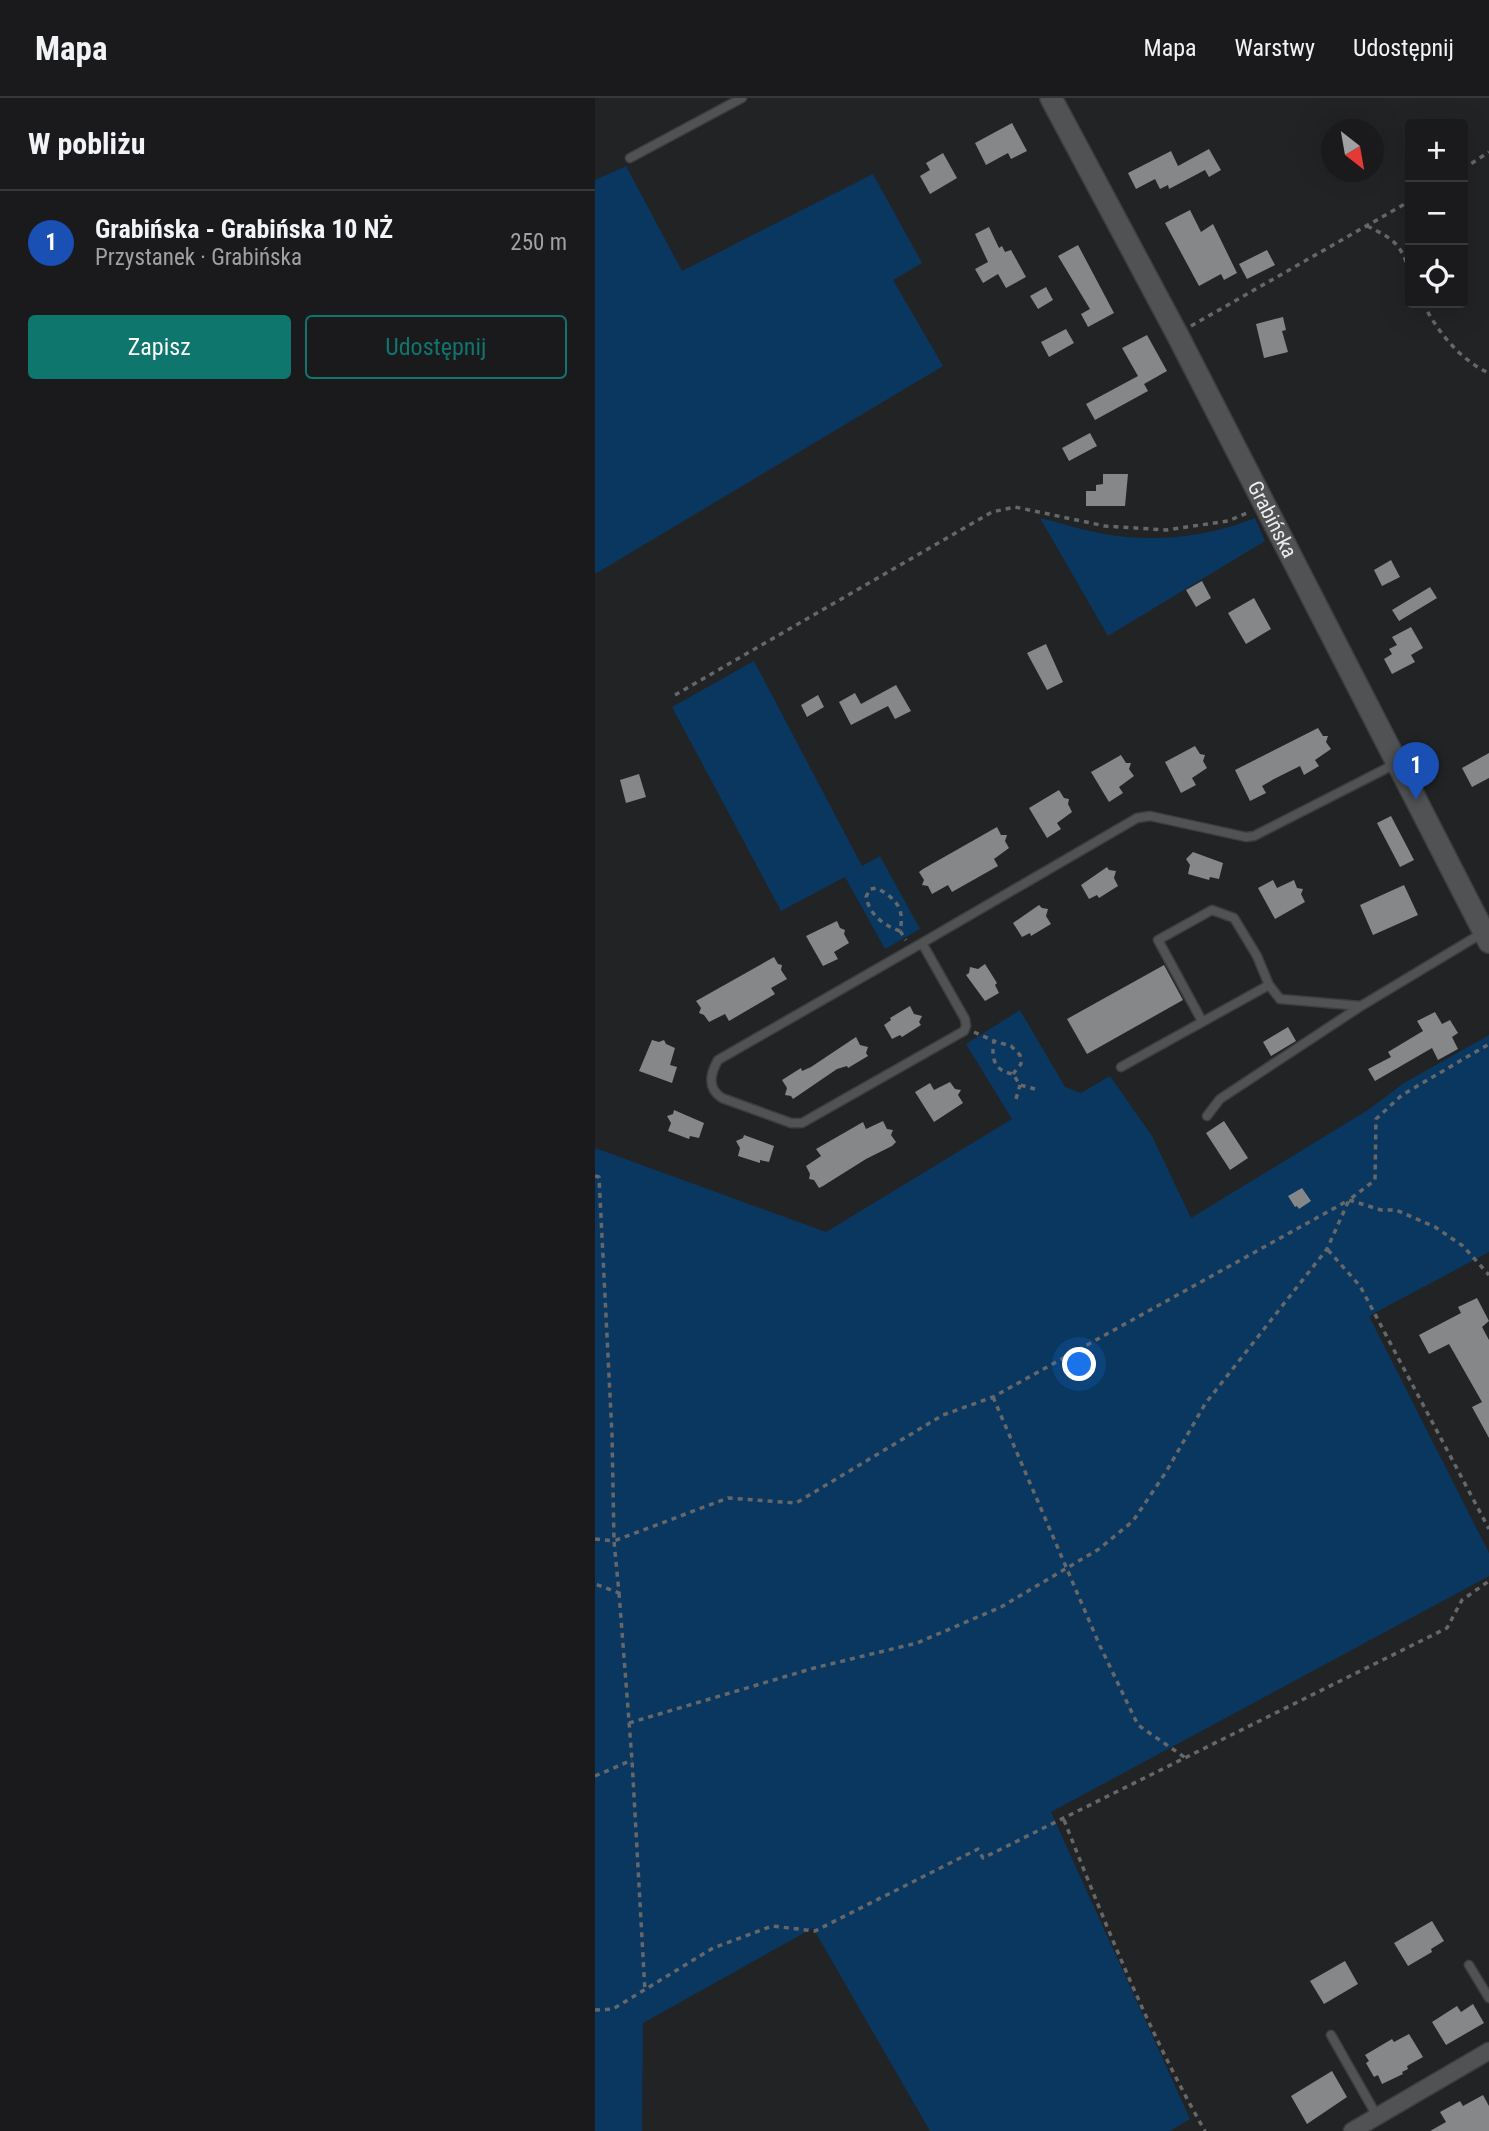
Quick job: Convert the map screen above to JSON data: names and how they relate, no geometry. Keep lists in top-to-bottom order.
{
  "streets": {
    "street": ["Grabińska"]
  },
  "north": "bottom right",
  "page": {
    "header": "Mapa",
    "nav": ["Mapa", "Warstwy", "Udostępnij"],
    "heading": "W pobliżu",
    "map_buttons": ["+", "−"],
    "list": [
      {
        "mark": "1",
        "name": "Grabińska - Grabińska 10 NŻ",
        "note": "Przystanek · Grabińska",
        "value": "250 m"
      }
    ],
    "buttons": ["Zapisz", "Udostępnij"],
    "pins": "1"
  }
}
